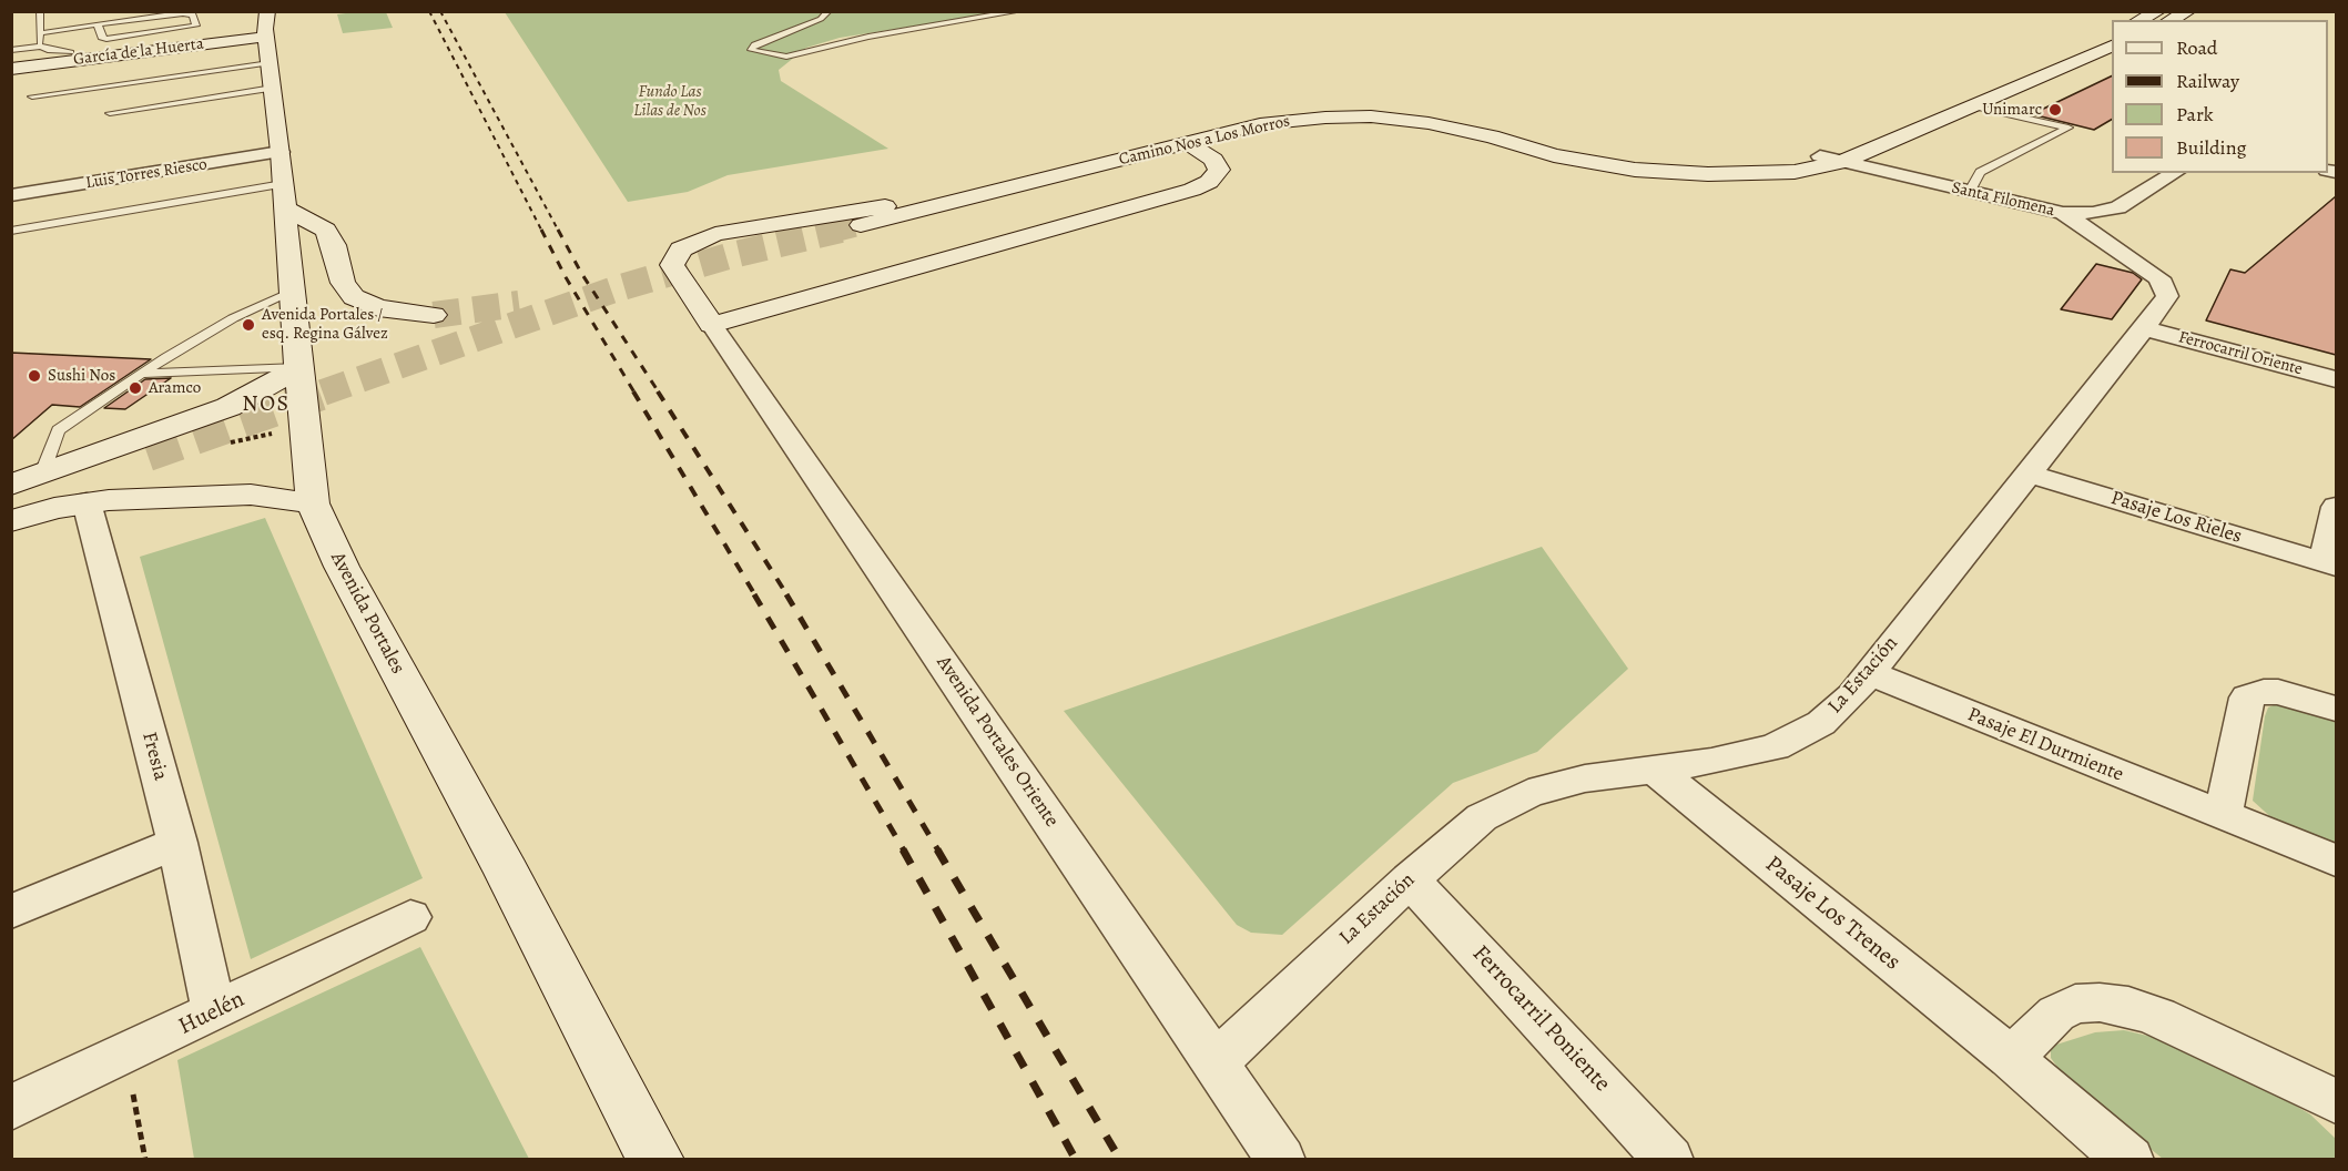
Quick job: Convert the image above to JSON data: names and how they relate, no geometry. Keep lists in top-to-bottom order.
{
  "streets": {
    "main road": ["García de la Huerta", "Camino Nos a Los Morros", "Avenida Portales"],
    "street": [
      "Luis Torres Riesco",
      "Santa Filomena",
      "Ferrocarril Oriente",
      "Pasaje Los Rieles",
      "La Estación",
      "Avenida Portales Oriente",
      "Pasaje El Durmiente",
      "Fresia",
      "Pasaje Los Trenes",
      "Huelén",
      "Ferrocarril Poniente"
    ]
  },
  "crossings": [
    ["García de la Huerta", "Avenida Portales"],
    ["Camino Nos a Los Morros", "Santa Filomena"],
    ["Luis Torres Riesco", "Avenida Portales"],
    ["Santa Filomena", "La Estación"],
    ["Ferrocarril Oriente", "La Estación"],
    ["Pasaje Los Rieles", "La Estación"],
    ["La Estación", "Avenida Portales Oriente"],
    ["La Estación", "Pasaje El Durmiente"],
    ["La Estación", "Pasaje Los Trenes"],
    ["La Estación", "Ferrocarril Poniente"],
    ["Fresia", "Huelén"]
  ],
  "districts": ["NOS"],
  "parks": ["Fundo Las Lilas de Nos"],
  "places": [
    "Unimarc",
    "Avenida Portales / esq. Regina Gálvez",
    "Sushi Nos",
    "Aramco"
  ],
  "legend": [
    "Road",
    "Railway",
    "Park",
    "Building"
  ]
}
